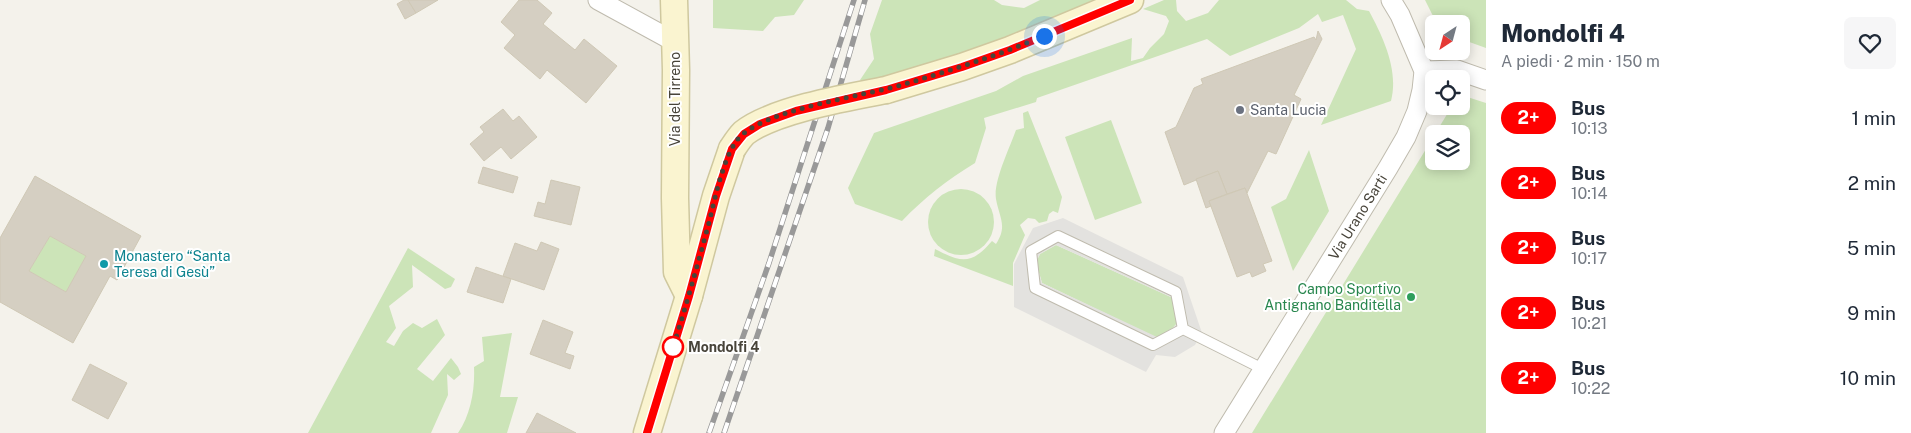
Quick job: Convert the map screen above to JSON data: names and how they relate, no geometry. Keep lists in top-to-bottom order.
{
  "streets": {
    "main road": ["Via del Tirreno"],
    "street": ["Via Urano Sarti"]
  },
  "places": [
    "Santa Lucia",
    "Monastero “Santa Teresa di Gesù”",
    "Campo Sportivo Antignano Banditella",
    "Mondolfi 4"
  ],
  "lines": ["bus line 2+"],
  "north": "bottom left",
  "page": {
    "heading": ["Mondolfi 4", "A piedi · 2 min · 150 m"],
    "list": [
      {
        "mark": "2+",
        "name": "Bus",
        "note": "10:13",
        "value": "1 min"
      },
      {
        "mark": "2+",
        "name": "Bus",
        "note": "10:14",
        "value": "2 min"
      },
      {
        "mark": "2+",
        "name": "Bus",
        "note": "10:17",
        "value": "5 min"
      },
      {
        "mark": "2+",
        "name": "Bus",
        "note": "10:21",
        "value": "9 min"
      },
      {
        "mark": "2+",
        "name": "Bus",
        "note": "10:22",
        "value": "10 min"
      }
    ]
  }
}
